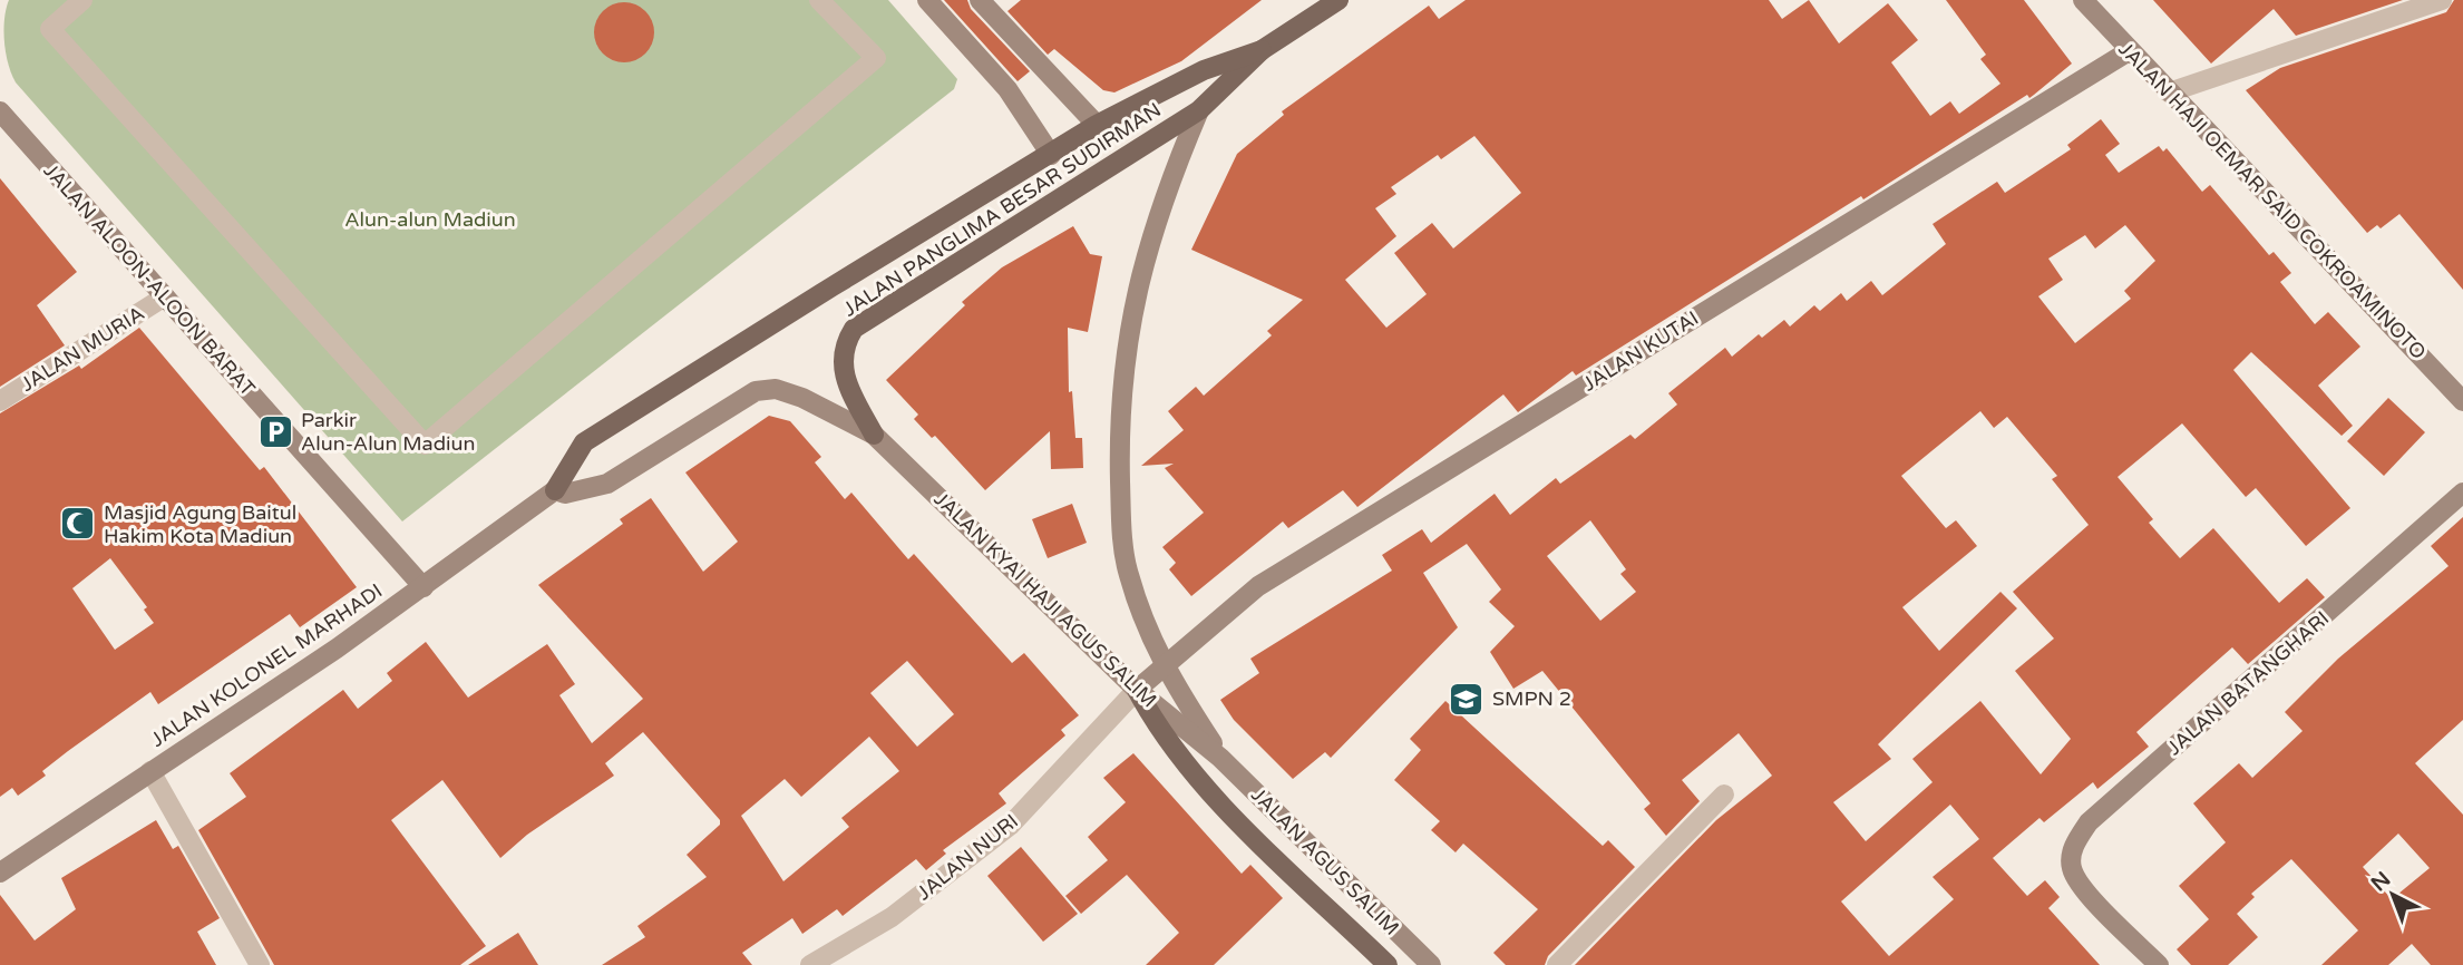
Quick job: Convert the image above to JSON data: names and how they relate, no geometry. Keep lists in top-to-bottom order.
{
  "streets": {
    "main road": [
      "JALAN HAJI OEMAR SAID COKROAMINOTO",
      "JALAN PANGLIMA BESAR SUDIRMAN",
      "JALAN ALOON-ALOON BARAT",
      "JALAN KUTAI",
      "JALAN KYAI HAJI AGUS SALIM",
      "JALAN KOLONEL MARHADI",
      "JALAN BATANGHARI",
      "JALAN AGUS SALIM"
    ],
    "street": ["JALAN MURIA", "JALAN NURI"]
  },
  "crossings": [
    ["JALAN HAJI OEMAR SAID COKROAMINOTO", "JALAN KUTAI"],
    ["JALAN PANGLIMA BESAR SUDIRMAN", "JALAN KYAI HAJI AGUS SALIM"],
    ["JALAN PANGLIMA BESAR SUDIRMAN", "JALAN KOLONEL MARHADI"],
    ["JALAN ALOON-ALOON BARAT", "JALAN MURIA"],
    ["JALAN ALOON-ALOON BARAT", "JALAN KOLONEL MARHADI"],
    ["JALAN KUTAI", "JALAN KYAI HAJI AGUS SALIM"],
    ["JALAN KUTAI", "JALAN NURI"],
    ["JALAN KYAI HAJI AGUS SALIM", "JALAN NURI"],
    ["JALAN KYAI HAJI AGUS SALIM", "JALAN AGUS SALIM"]
  ],
  "parks": ["Alun-alun Madiun"],
  "places": {
    "parking": ["Parkir Alun-Alun Madiun"],
    "mosque": ["Masjid Agung Baitul Hakim Kota Madiun"],
    "school or university": ["SMPN 2"]
  },
  "north": "top left"
}
